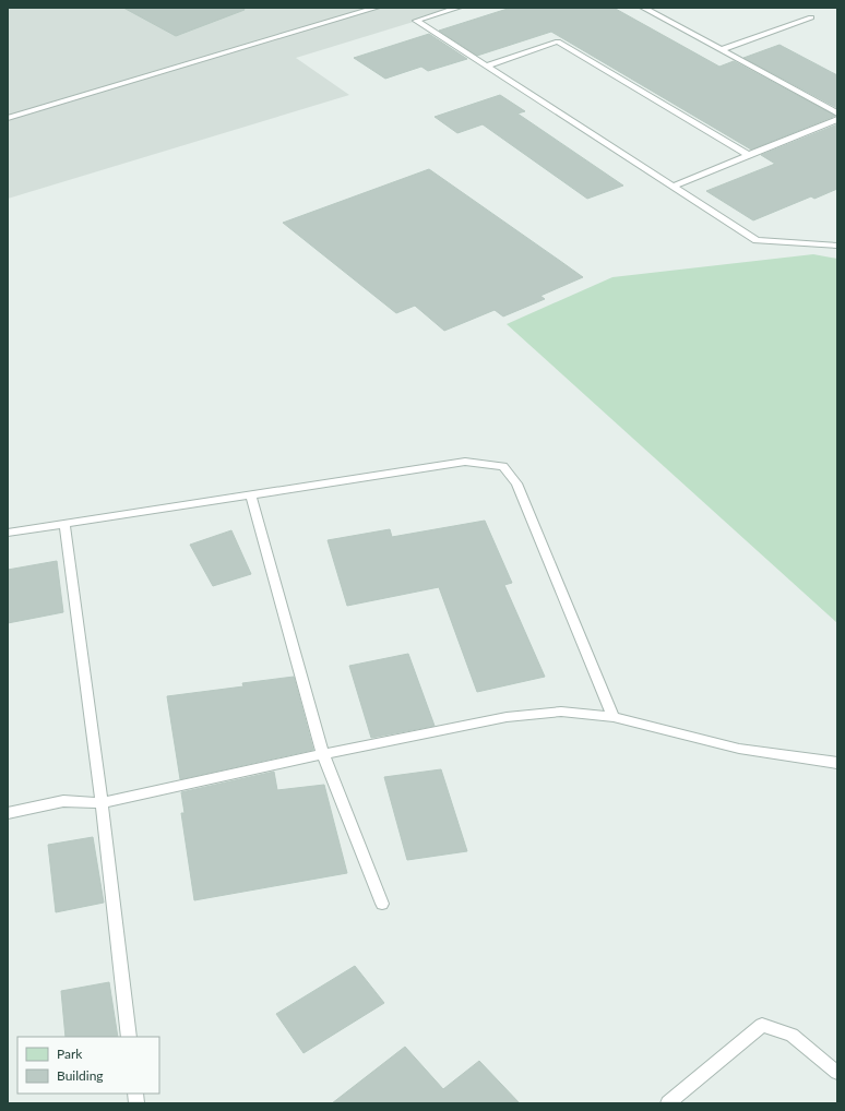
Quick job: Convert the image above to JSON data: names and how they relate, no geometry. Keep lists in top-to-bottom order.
{
  "legend": ["Park", "Building"]
}
